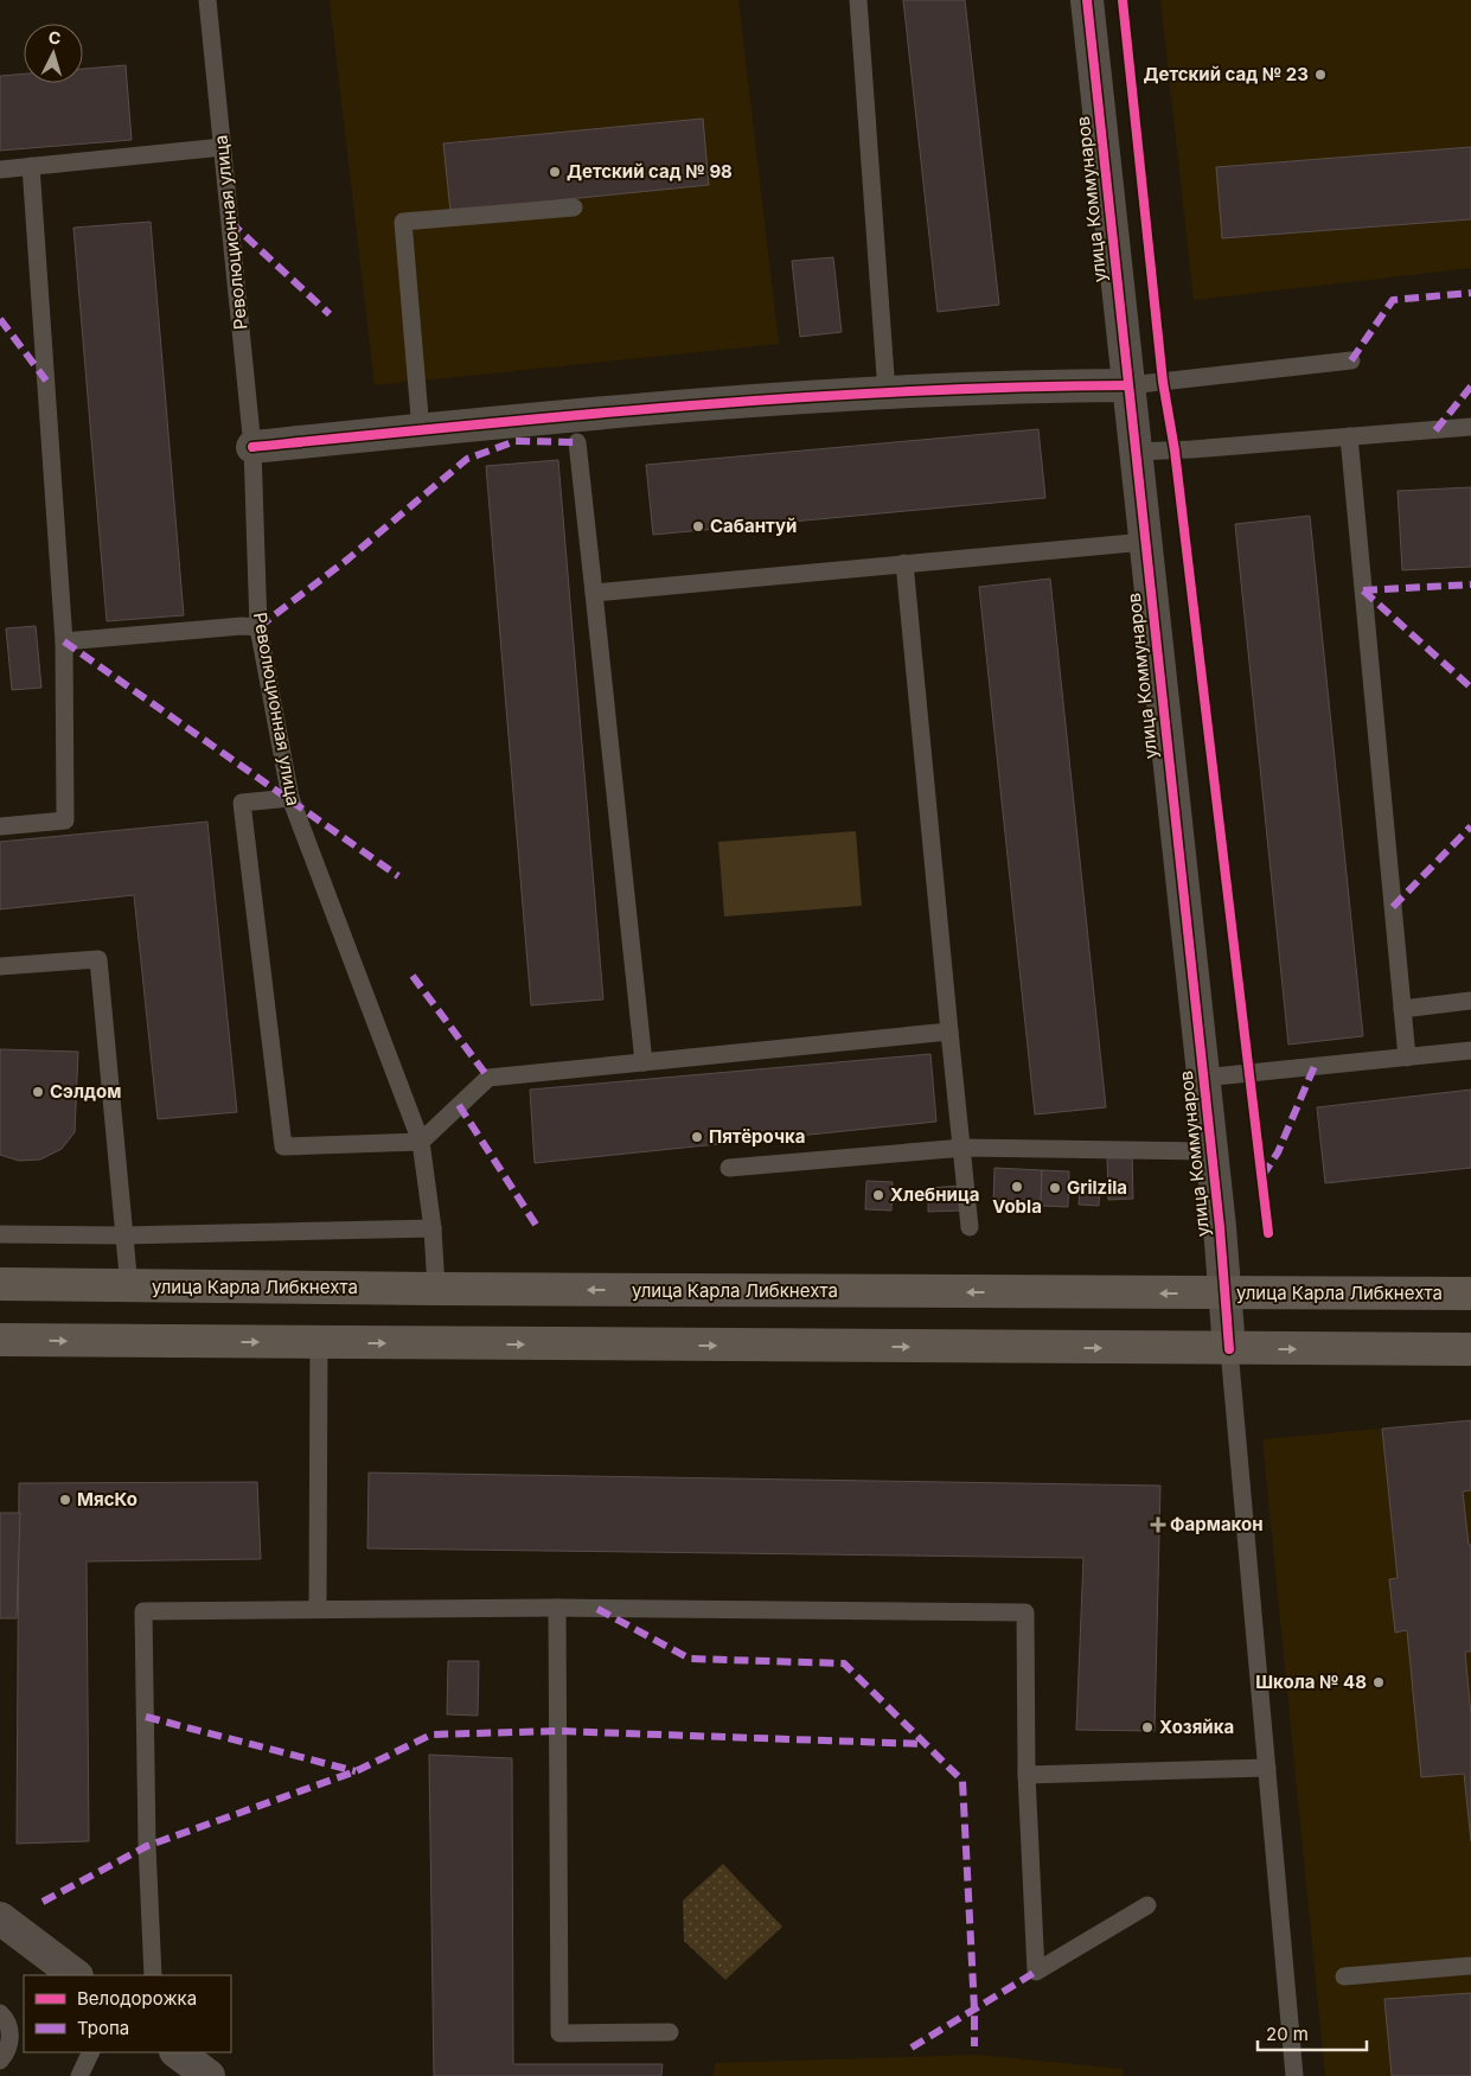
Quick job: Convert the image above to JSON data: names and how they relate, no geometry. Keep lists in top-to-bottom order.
{
  "streets": {
    "main road": ["улица Карла Либкнехта"],
    "street": ["улица Коммунаров"],
    "lane": ["Революционная улица"]
  },
  "crossings": [
    ["улица Коммунаров", "улица Карла Либкнехта"],
    ["Революционная улица", "улица Карла Либкнехта"]
  ],
  "places": {
    "other": [
      "Детский сад № 23",
      "Детский сад № 98",
      "Сабантуй",
      "Сэлдом",
      "Пятёрочка",
      "Vobla",
      "Grilzila",
      "Хлебница",
      "МясКо",
      "Школа № 48",
      "Хозяйка"
    ],
    "health": ["Фармакон"]
  },
  "legend": ["Велодорожка", "Тропа"],
  "scale_bar": "20 m",
  "north": "top"
}
